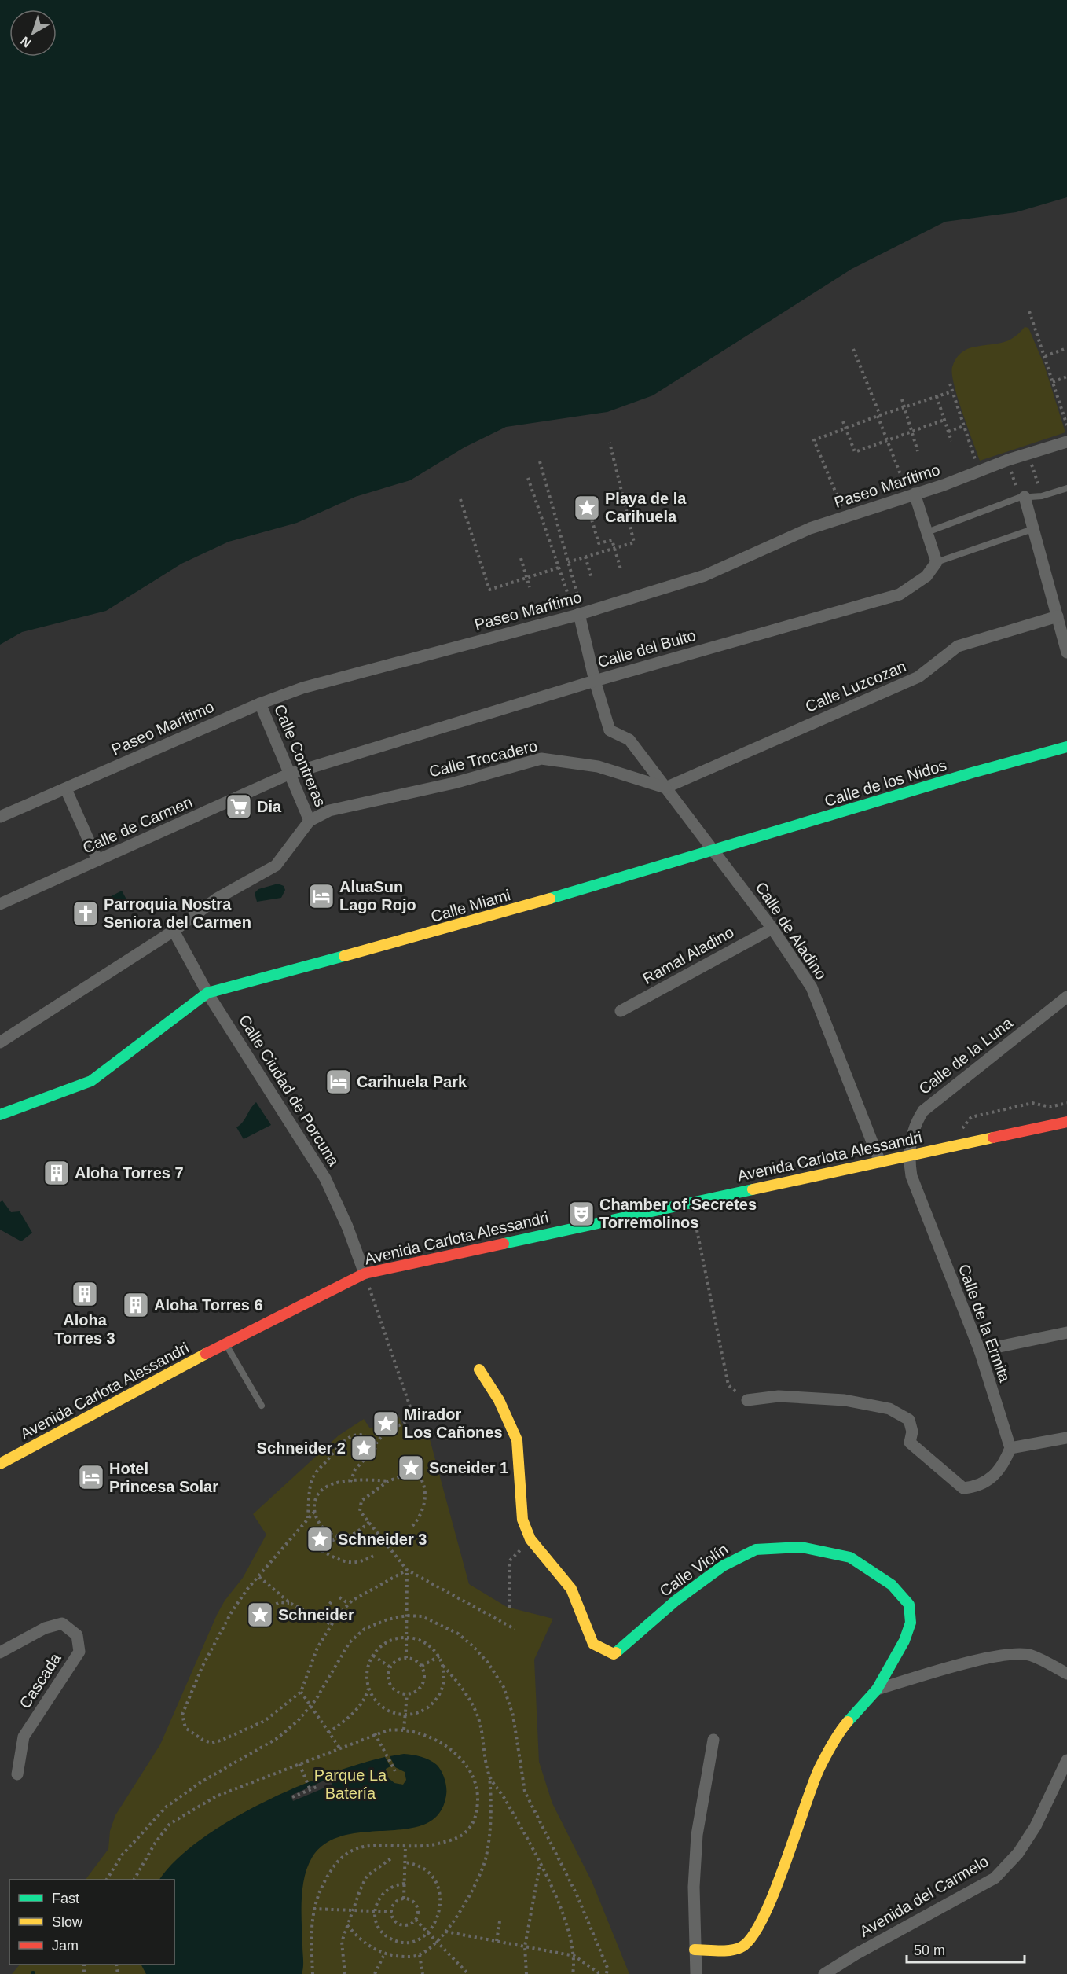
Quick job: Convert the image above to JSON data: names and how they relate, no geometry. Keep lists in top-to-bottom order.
{
  "streets": {
    "street": [
      "Paseo Marítimo",
      "Calle del Bulto",
      "Calle Luzcozan",
      "Calle Contreras",
      "Calle Trocadero",
      "Calle de los Nidos",
      "Calle de Carmen",
      "Calle Miami",
      "Calle de Aladino",
      "Ramal Aladino",
      "Calle de la Luna",
      "Calle Ciudad de Porcuna",
      "Avenida Carlota Alessandri",
      "Calle de la Ermita",
      "Calle Violín",
      "Cascada",
      "Avenida del Carmelo"
    ]
  },
  "crossings": [
    ["Paseo Marítimo", "Calle Contreras"],
    ["Paseo Marítimo", "Calle de Aladino"],
    ["Calle del Bulto", "Calle Contreras"],
    ["Calle del Bulto", "Calle de Carmen"],
    ["Calle del Bulto", "Calle de Aladino"],
    ["Calle Luzcozan", "Calle Trocadero"],
    ["Calle Luzcozan", "Calle de Aladino"],
    ["Calle Contreras", "Calle Trocadero"],
    ["Calle Contreras", "Calle de Carmen"],
    ["Calle Trocadero", "Calle de Aladino"],
    ["Calle de los Nidos", "Calle Miami"],
    ["Calle de los Nidos", "Calle de Aladino"],
    ["Calle Miami", "Calle de Aladino"],
    ["Calle Miami", "Calle Ciudad de Porcuna"],
    ["Calle de Aladino", "Ramal Aladino"],
    ["Calle de Aladino", "Avenida Carlota Alessandri"],
    ["Calle de la Luna", "Avenida Carlota Alessandri"],
    ["Calle de la Luna", "Calle de la Ermita"],
    ["Calle Ciudad de Porcuna", "Avenida Carlota Alessandri"],
    ["Avenida Carlota Alessandri", "Calle de la Ermita"]
  ],
  "parks": ["Parque La Batería"],
  "places": {
    "place": [
      "Playa de la Carihuela",
      "Mirador Los Cañones",
      "Schneider 2",
      "Scneider 1",
      "Schneider 3",
      "Schneider"
    ],
    "supermarket": ["Dia"],
    "hotel": ["AluaSun Lago Rojo", "Carihuela Park", "Hotel Princesa Solar"],
    "church": ["Parroquia Nostra Seniora del Carmen"],
    "building": ["Aloha Torres 7", "Aloha Torres 3", "Aloha Torres 6"],
    "theatre": ["Chamber of Secretes Torremolinos"]
  },
  "legend": ["Fast", "Slow", "Jam"],
  "scale_bar": "50 m",
  "north": "bottom left"
}
